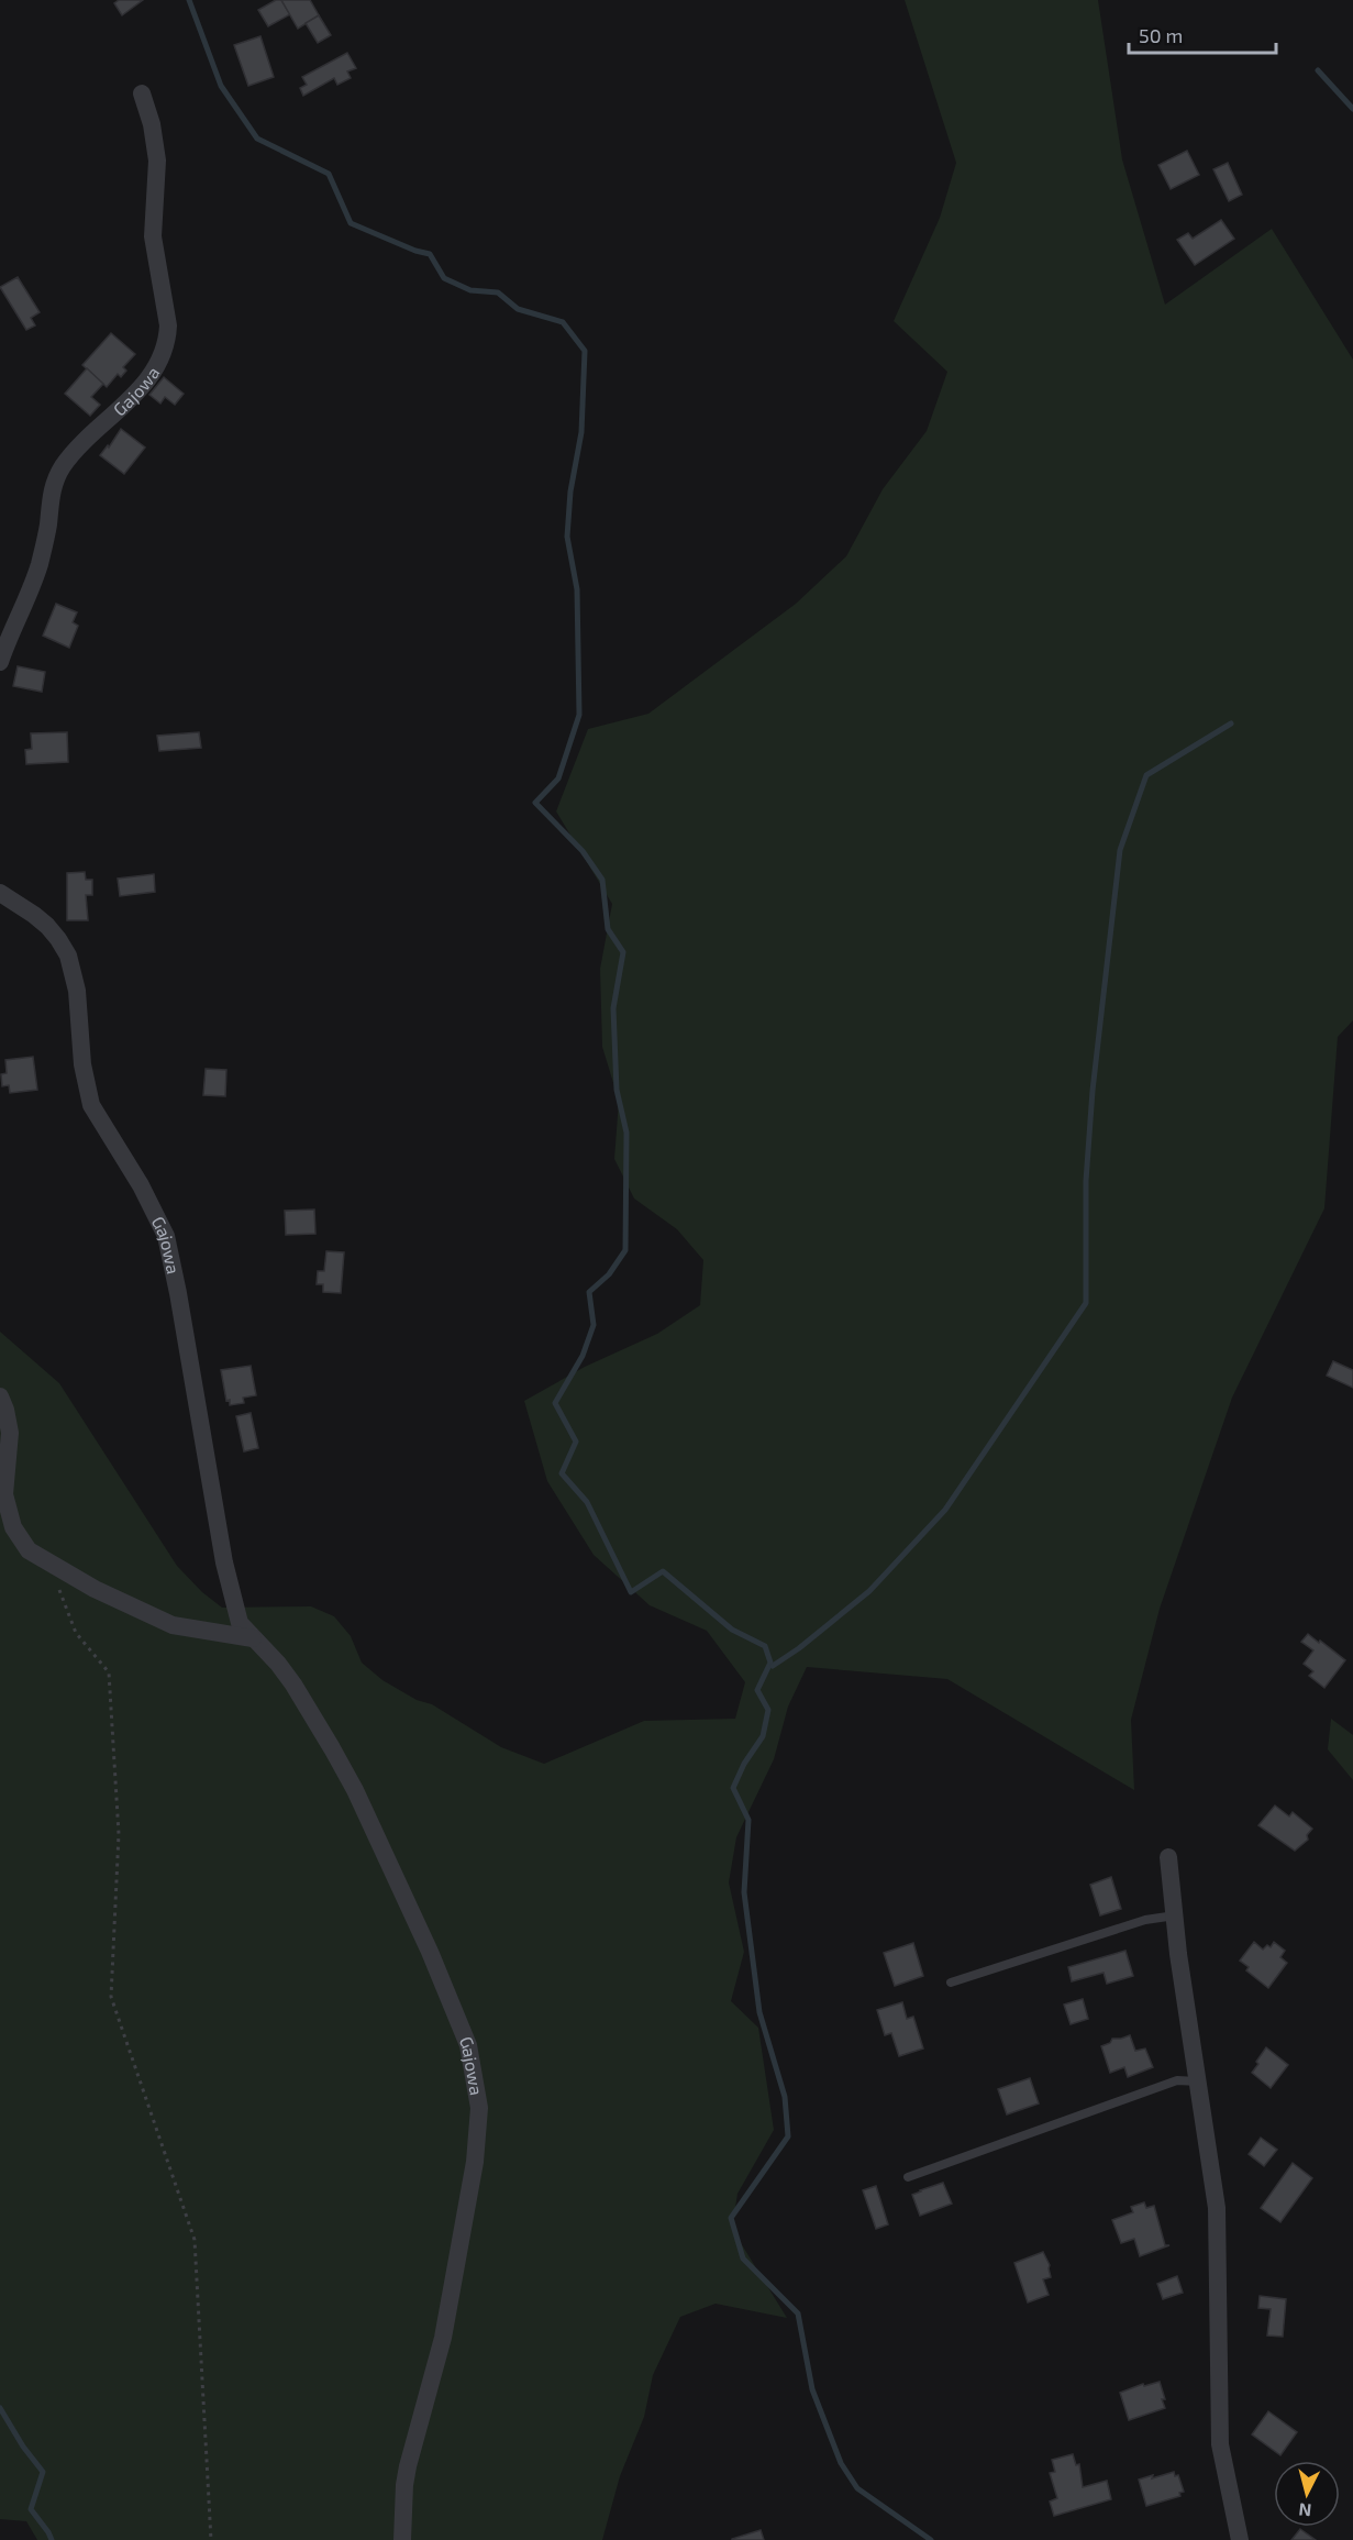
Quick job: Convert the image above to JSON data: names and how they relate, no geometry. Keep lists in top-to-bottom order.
{
  "streets": {
    "street": ["Gajowa"]
  },
  "scale_bar": "50 m",
  "north": "bottom"
}
